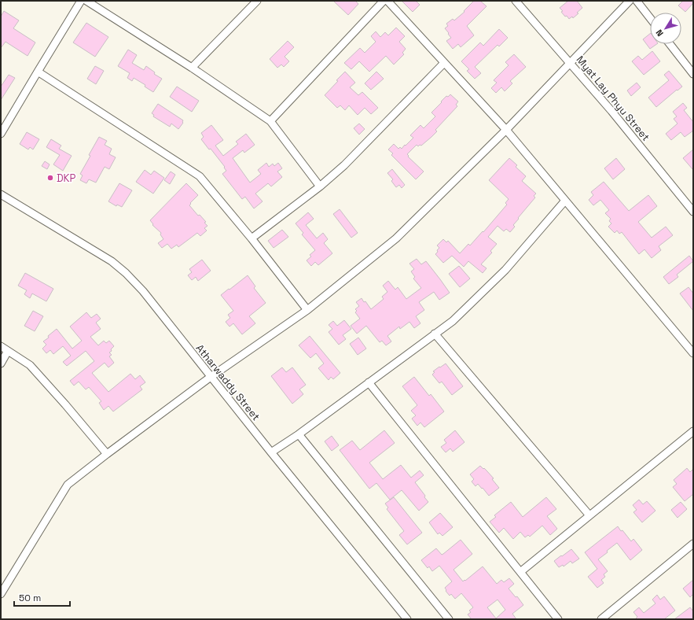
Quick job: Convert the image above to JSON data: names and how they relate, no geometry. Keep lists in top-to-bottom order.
{
  "streets": {
    "street": ["Myat Lay Phyu Street", "Atharwaddy Street"]
  },
  "places": ["DKP"],
  "scale_bar": "50 m",
  "north": "bottom left"
}
